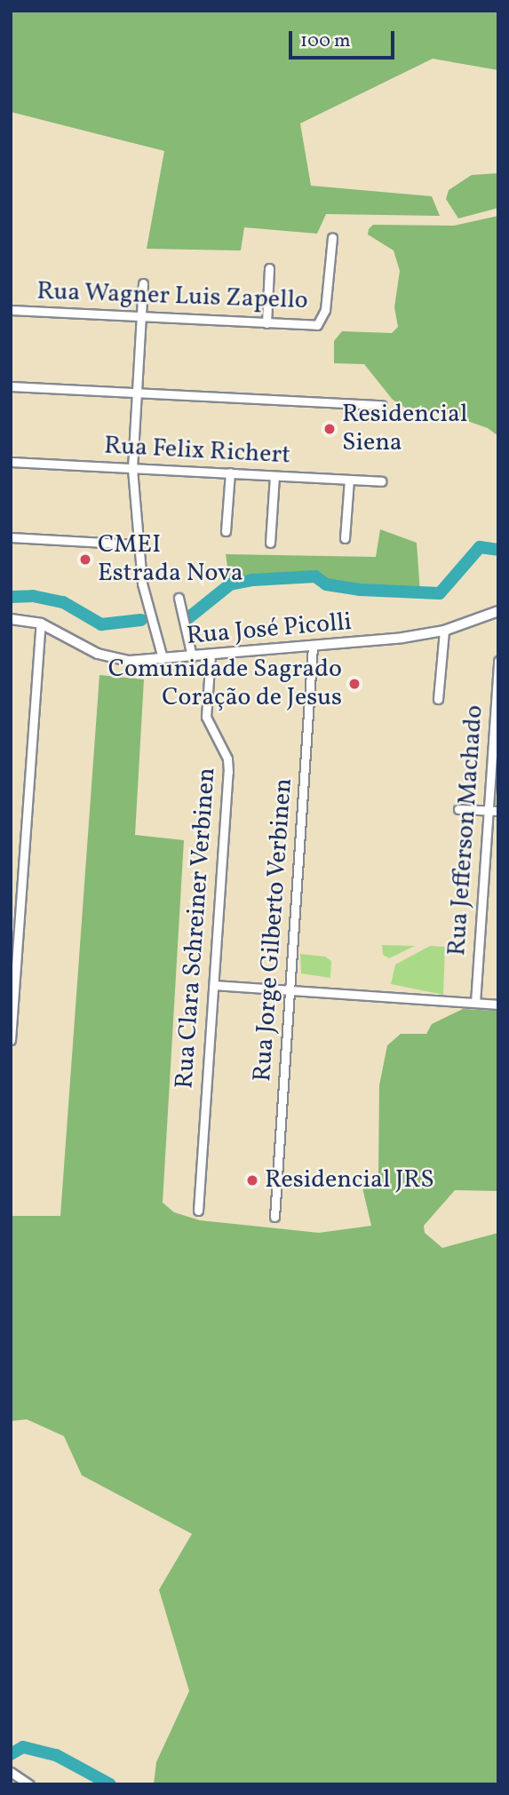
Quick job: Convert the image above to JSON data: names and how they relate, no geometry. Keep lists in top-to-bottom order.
{
  "streets": {
    "street": [
      "Rua Wagner Luis Zapello",
      "Rua Felix Richert",
      "Rua José Picolli",
      "Rua Jefferson Machado",
      "Rua Clara Schreiner Verbinen",
      "Rua Jorge Gilberto Verbinen"
    ]
  },
  "crossings": [
    ["Rua José Picolli", "Rua Clara Schreiner Verbinen"],
    ["Rua José Picolli", "Rua Jorge Gilberto Verbinen"]
  ],
  "places": [
    "Residencial Siena",
    "CMEI Estrada Nova",
    "Comunidade Sagrado Coração de Jesus",
    "Residencial JRS"
  ],
  "scale_bar": "100 m"
}
